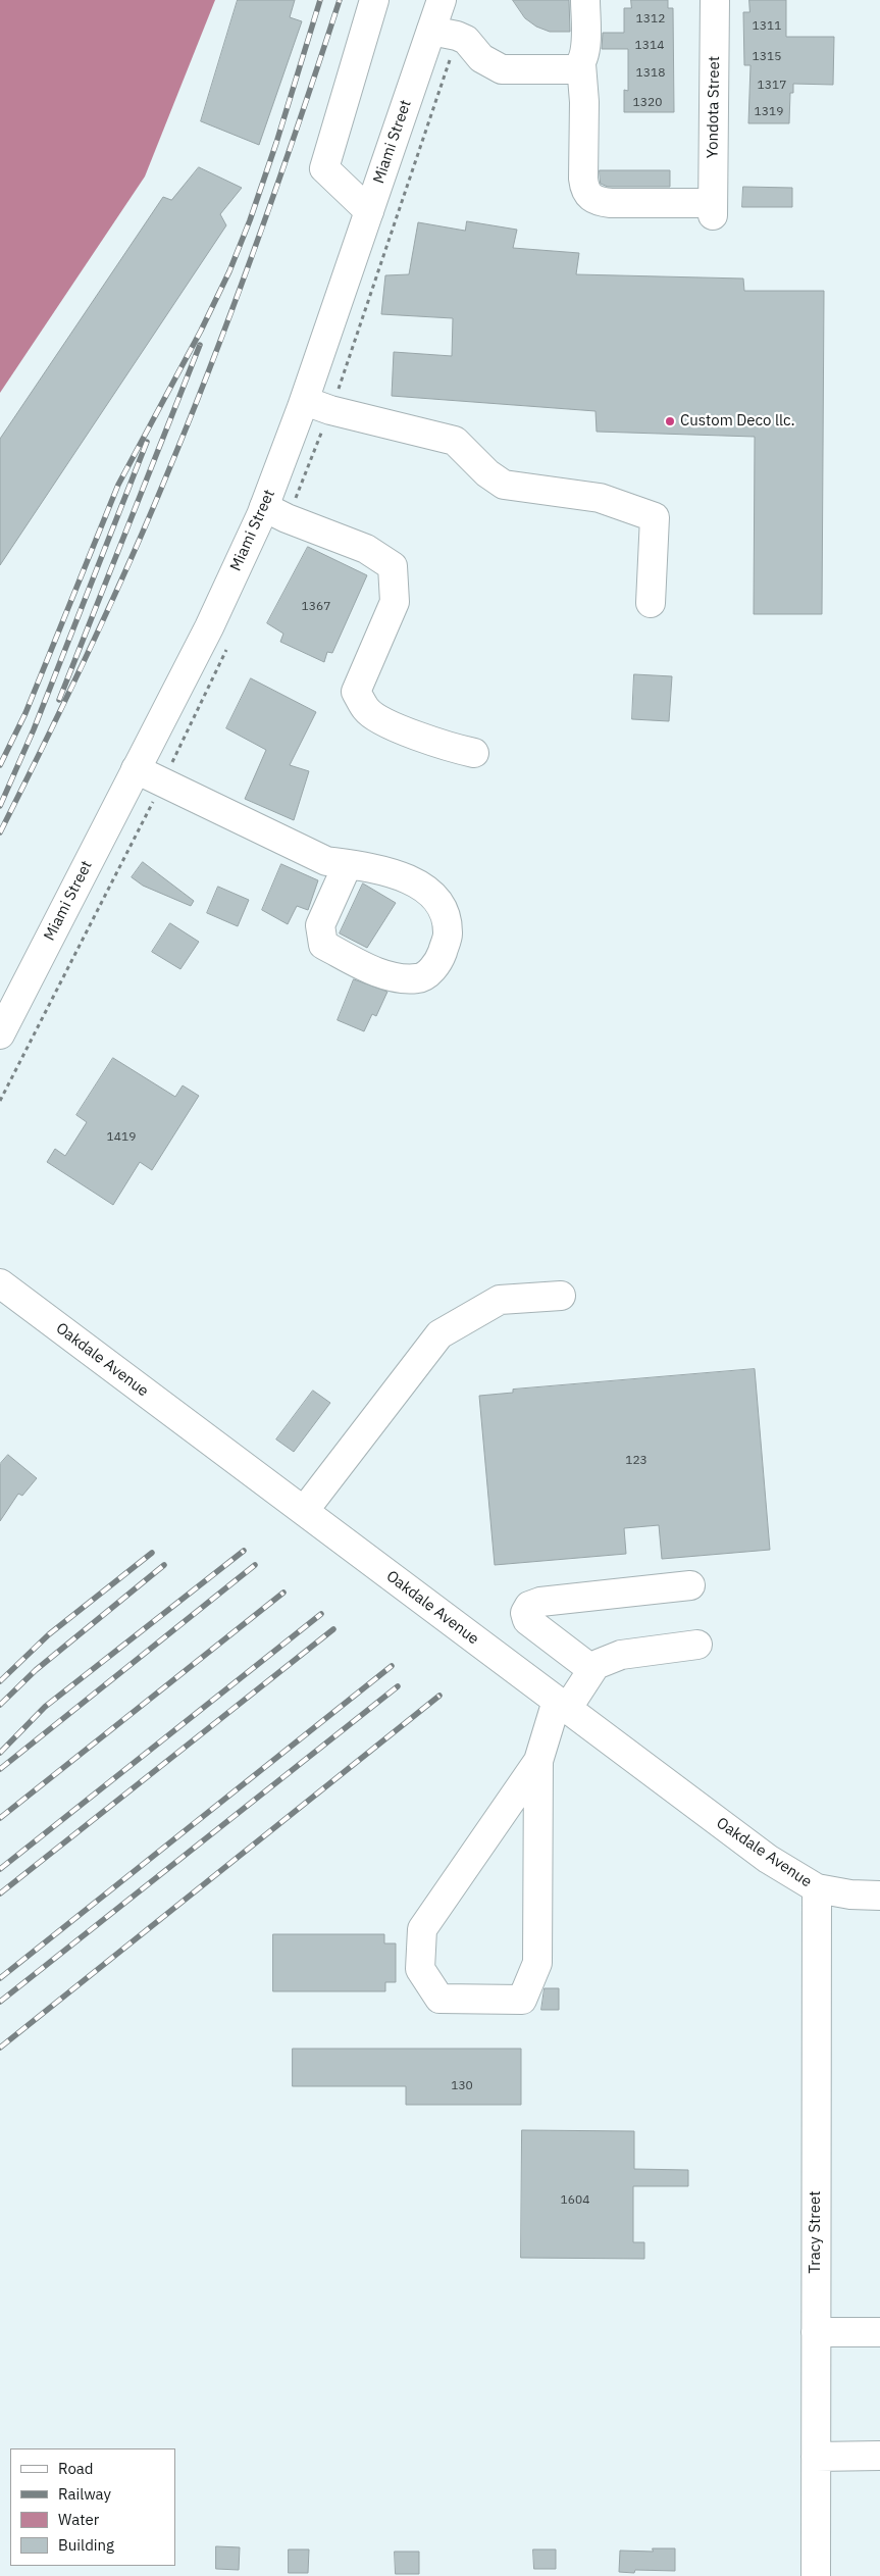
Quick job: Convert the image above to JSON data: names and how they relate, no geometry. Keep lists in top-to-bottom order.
{
  "streets": {
    "street": [
      "Yondota Street",
      "Miami Street",
      "Oakdale Avenue",
      "Tracy Street"
    ]
  },
  "crossings": [
    ["Oakdale Avenue", "Tracy Street"]
  ],
  "places": ["Custom Deco llc."],
  "house_numbers": [
    "1312",
    "1311",
    "1314",
    "1315",
    "1318",
    "1317",
    "1320",
    "1319",
    "1367",
    "1419",
    "123",
    "130",
    "1604"
  ],
  "legend": [
    "Road",
    "Railway",
    "Water",
    "Building"
  ]
}
